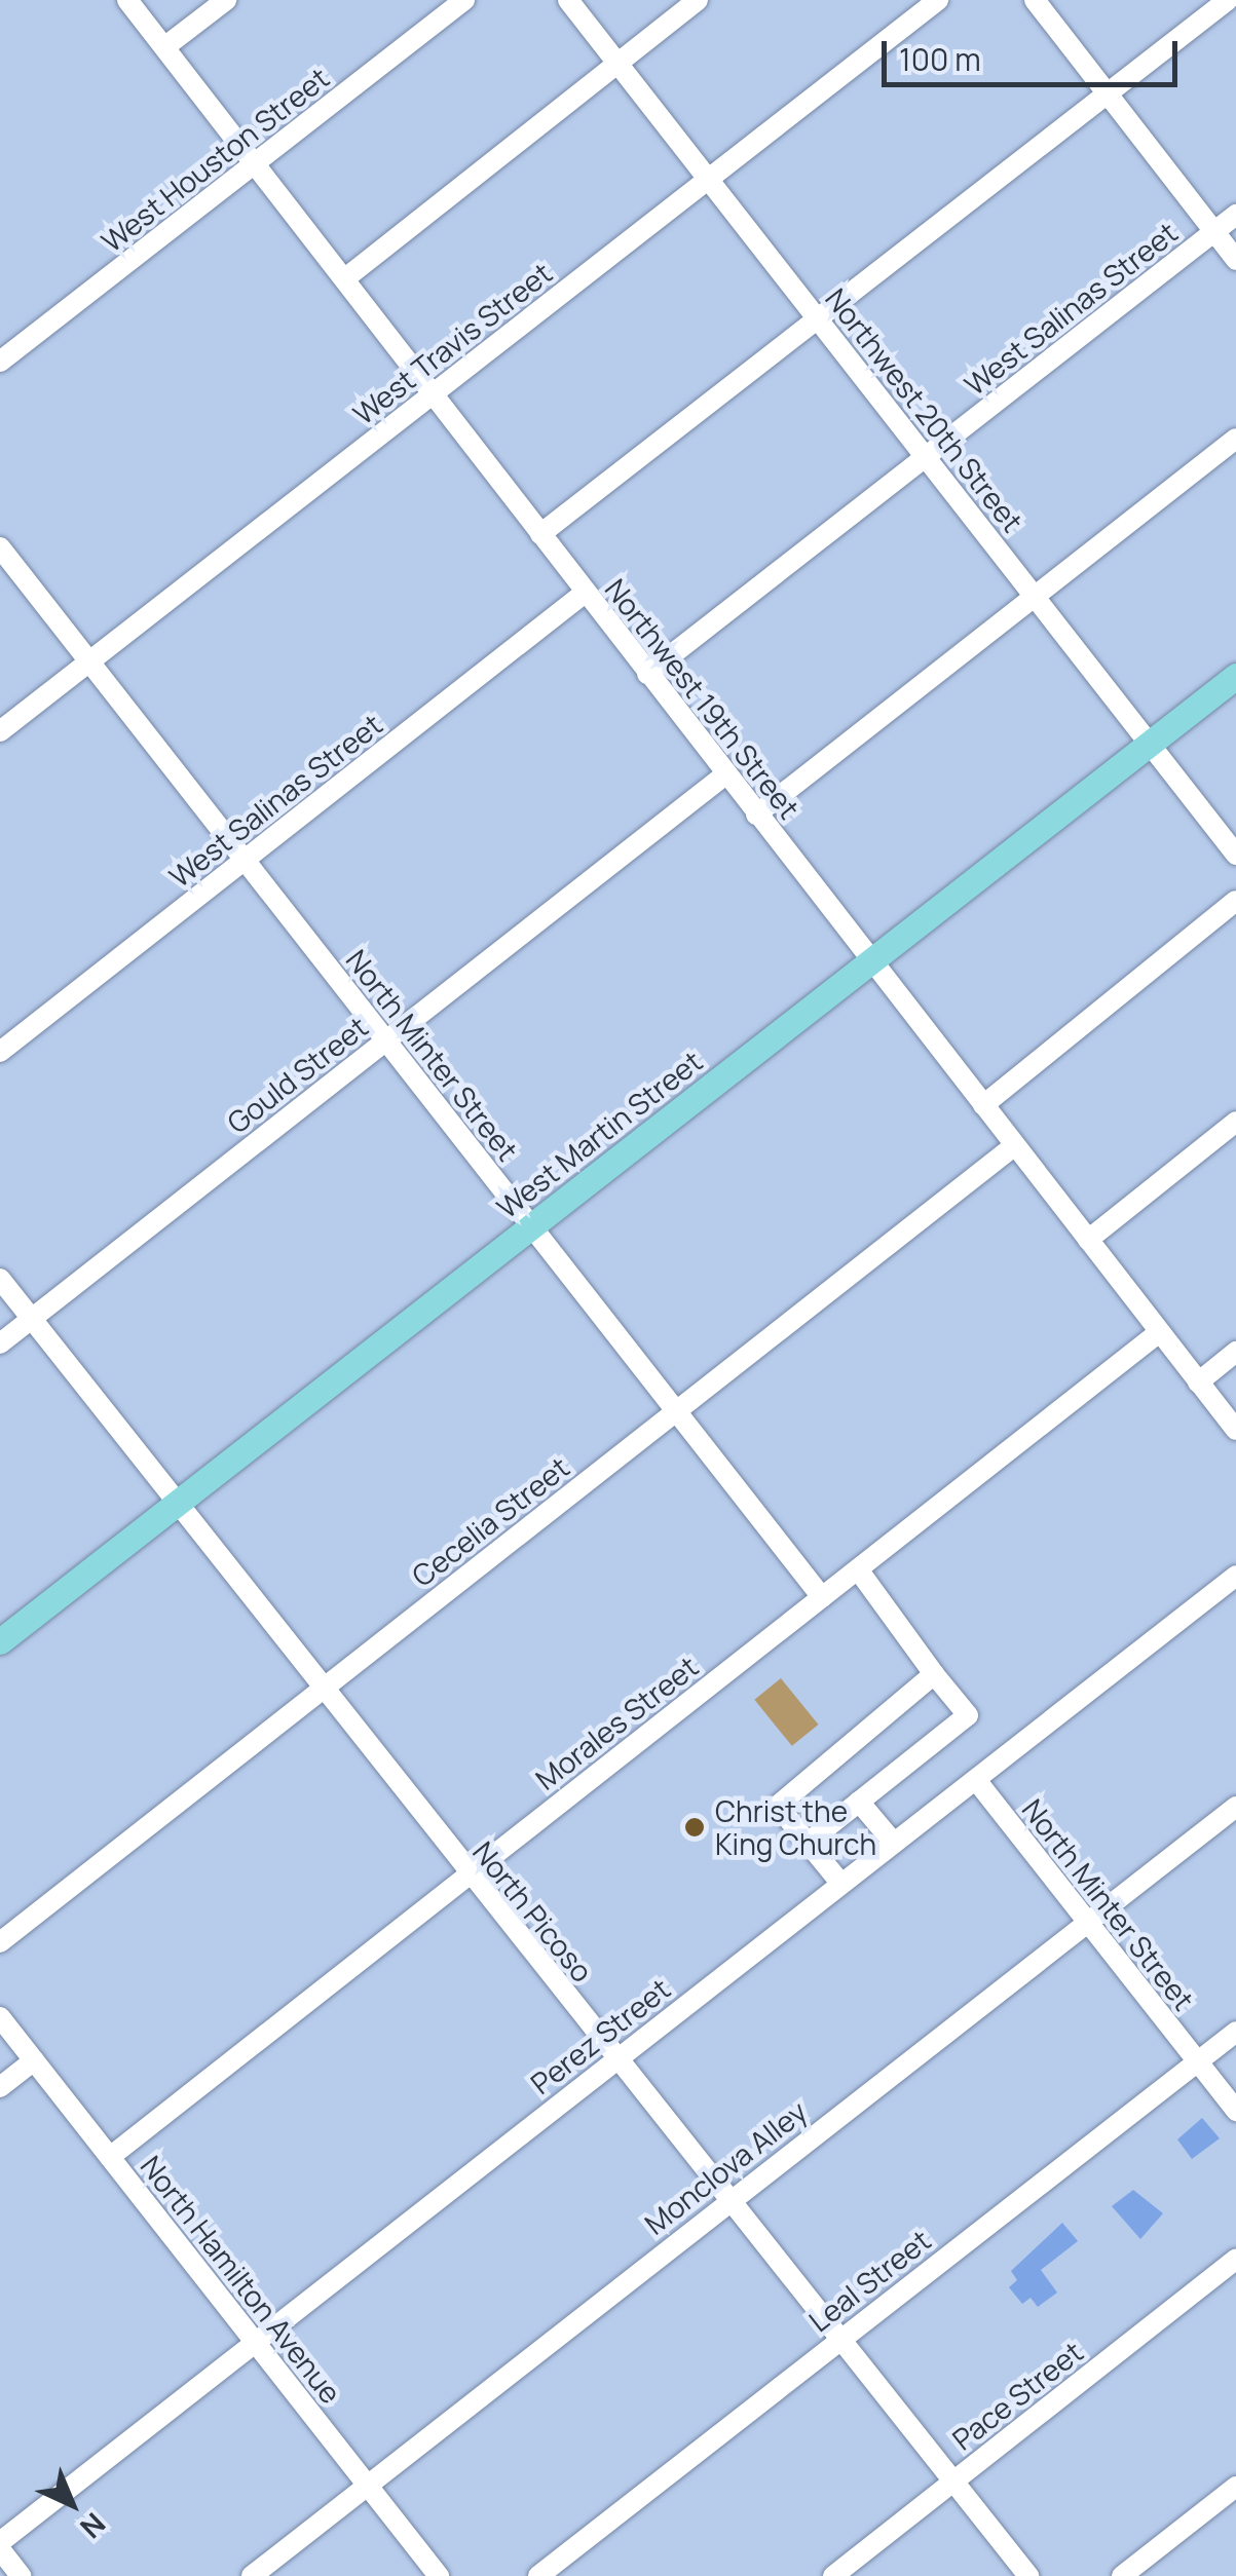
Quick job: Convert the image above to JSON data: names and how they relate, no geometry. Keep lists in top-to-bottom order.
{
  "streets": {
    "main road": ["West Martin Street"],
    "street": [
      "West Houston Street",
      "West Salinas Street",
      "West Travis Street",
      "Northwest 20th Street",
      "Northwest 19th Street",
      "North Minter Street",
      "Gould Street",
      "Cecelia Street",
      "Morales Street",
      "North Picoso",
      "Perez Street",
      "Monclova Alley",
      "North Hamilton Avenue",
      "Leal Street",
      "Pace Street"
    ]
  },
  "crossings": [
    ["West Houston Street", "Northwest 19th Street"],
    ["West Salinas Street", "Northwest 20th Street"],
    ["West Salinas Street", "Northwest 19th Street"],
    ["West Salinas Street", "North Minter Street"],
    ["West Travis Street", "Northwest 20th Street"],
    ["West Travis Street", "Northwest 19th Street"],
    ["West Travis Street", "North Minter Street"],
    ["Northwest 20th Street", "West Martin Street"],
    ["Northwest 19th Street", "Gould Street"],
    ["Northwest 19th Street", "West Martin Street"],
    ["Northwest 19th Street", "Cecelia Street"],
    ["Northwest 19th Street", "Morales Street"],
    ["North Minter Street", "Gould Street"],
    ["North Minter Street", "West Martin Street"],
    ["North Minter Street", "Cecelia Street"],
    ["North Minter Street", "Morales Street"],
    ["North Minter Street", "Perez Street"],
    ["North Minter Street", "Monclova Alley"],
    ["North Minter Street", "Leal Street"],
    ["Gould Street", "North Picoso"],
    ["West Martin Street", "North Picoso"],
    ["Cecelia Street", "North Picoso"],
    ["Morales Street", "North Picoso"],
    ["Morales Street", "North Hamilton Avenue"],
    ["North Picoso", "Perez Street"],
    ["North Picoso", "Monclova Alley"],
    ["North Picoso", "Leal Street"],
    ["North Picoso", "Pace Street"],
    ["Perez Street", "North Hamilton Avenue"],
    ["Monclova Alley", "North Hamilton Avenue"]
  ],
  "places": ["Christ the King Church"],
  "scale_bar": "100 m",
  "north": "bottom right"
}
